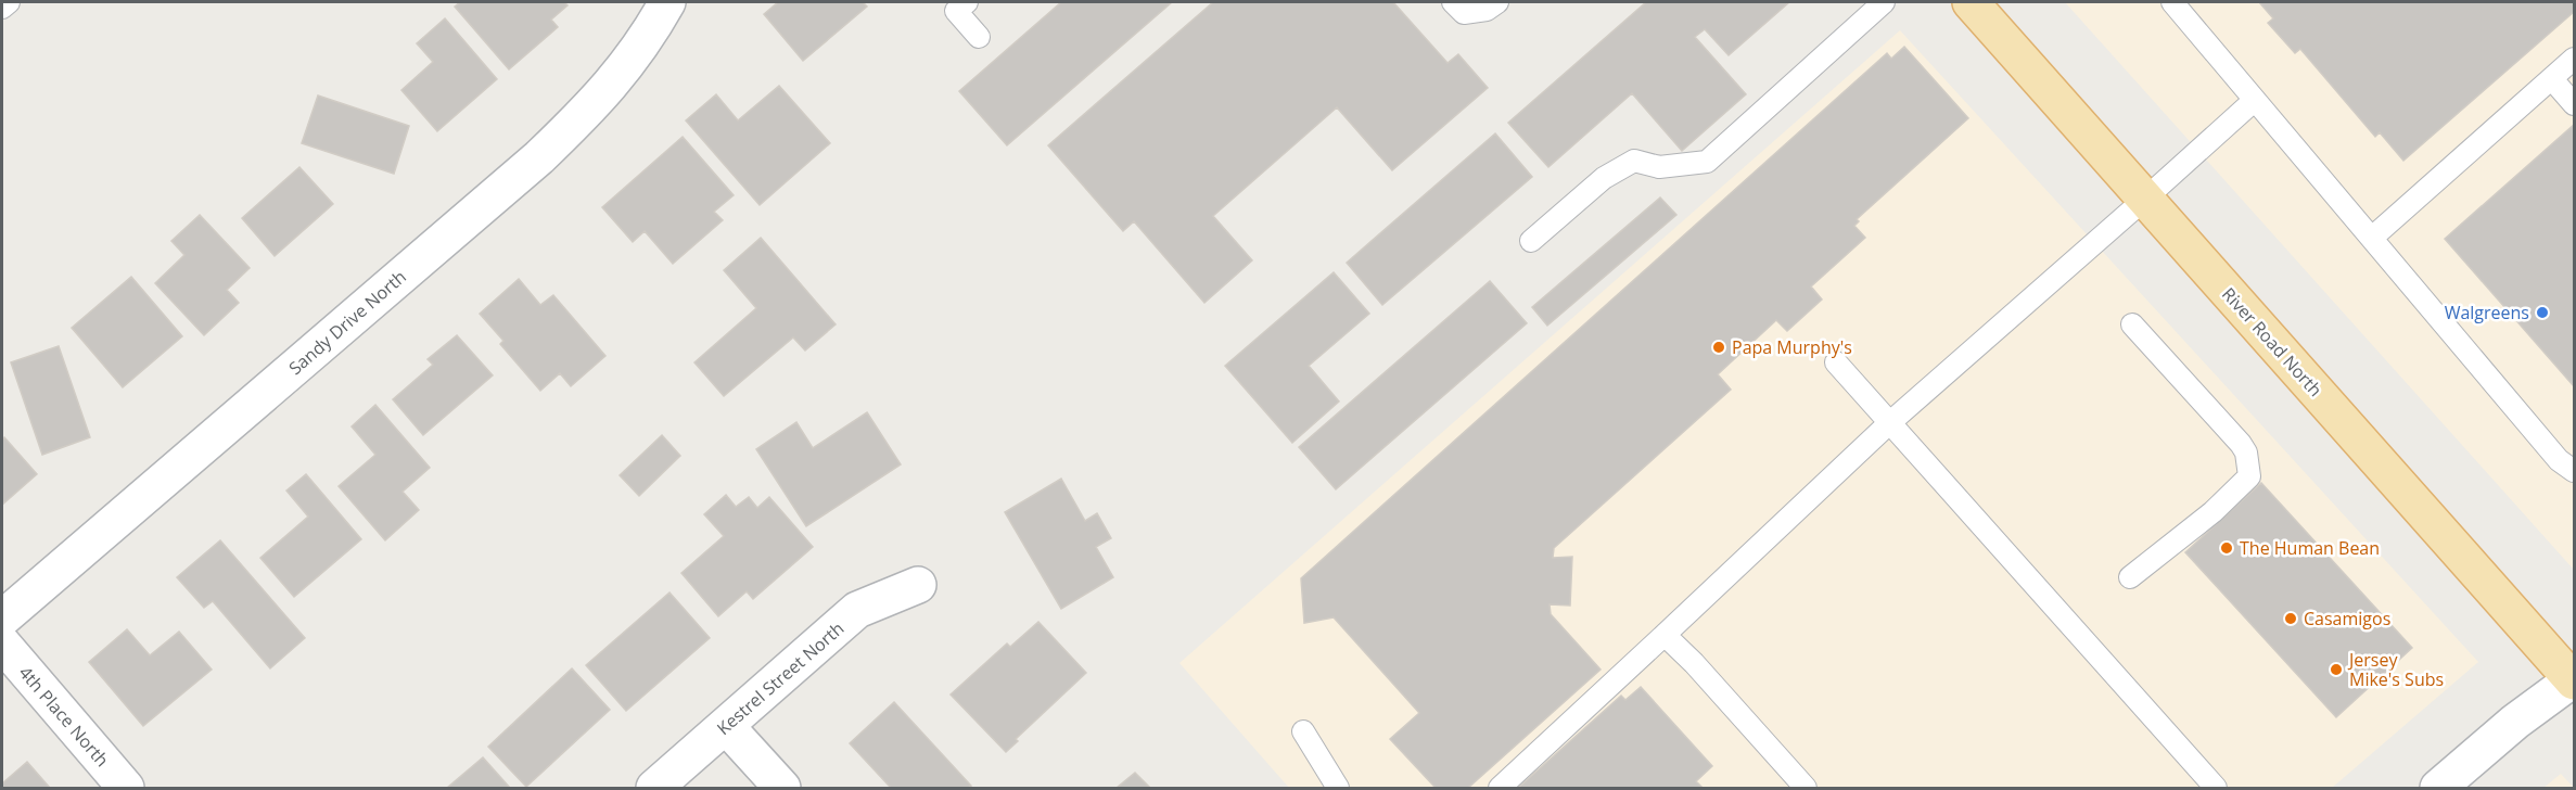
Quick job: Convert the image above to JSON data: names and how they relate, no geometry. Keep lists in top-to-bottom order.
{
  "streets": {
    "main road": ["River Road North"],
    "street": ["Sandy Drive North", "Kestrel Street North", "4th Place North"]
  },
  "places": [
    "Walgreens",
    "Papa Murphy's",
    "The Human Bean",
    "Casamigos",
    "Jersey Mike's Subs"
  ]
}
